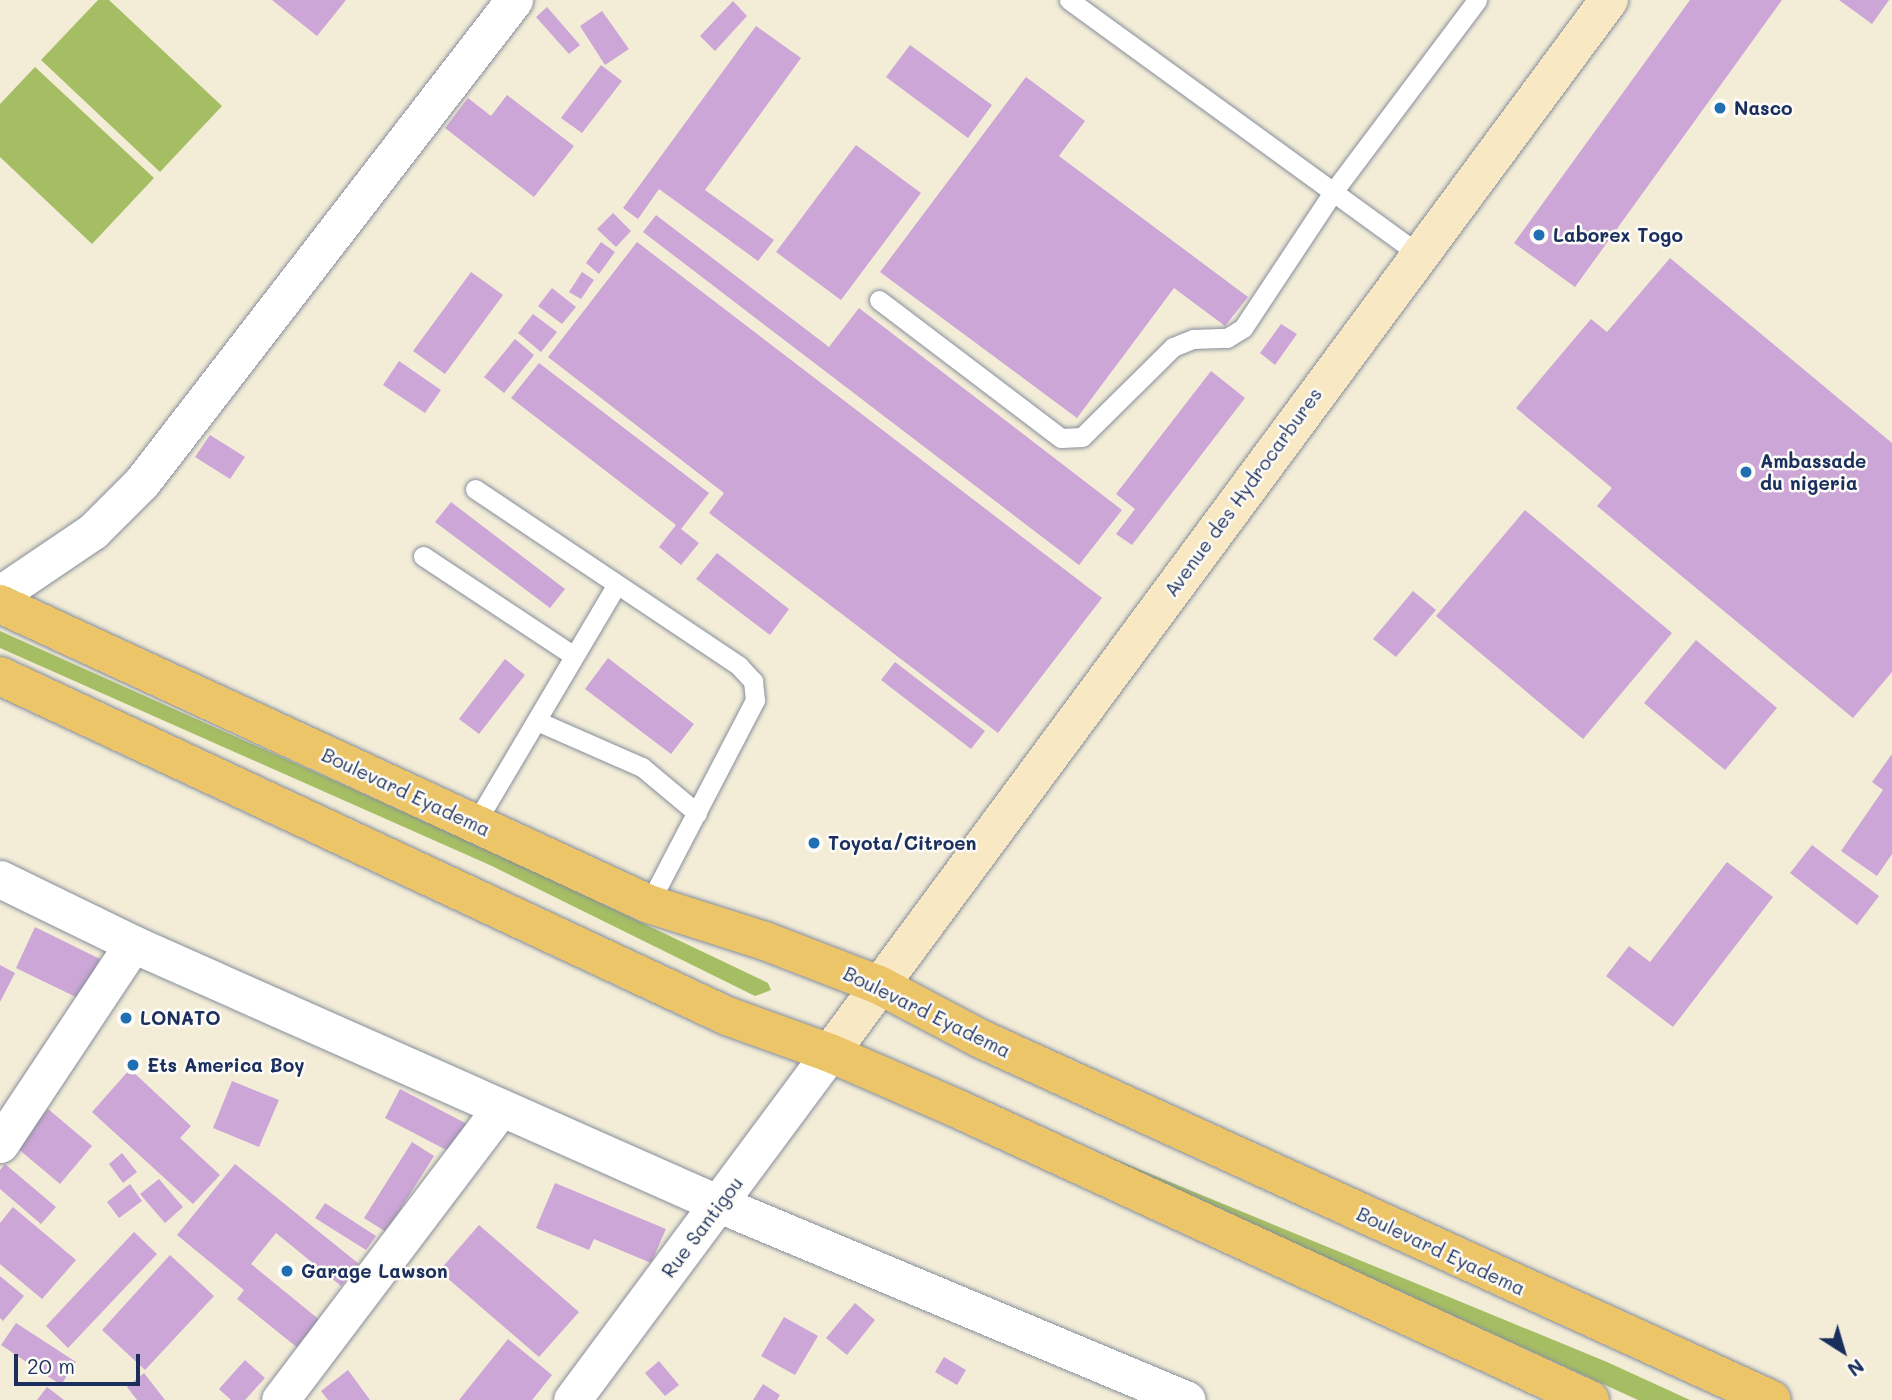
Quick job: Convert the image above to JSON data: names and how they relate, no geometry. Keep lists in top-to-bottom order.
{
  "streets": {
    "highway": ["Boulevard Eyadema"],
    "main road": ["Avenue des Hydrocarbures"],
    "street": ["Rue Santigou"]
  },
  "crossings": [
    ["Avenue des Hydrocarbures", "Boulevard Eyadema"],
    ["Avenue des Hydrocarbures", "Rue Santigou"]
  ],
  "places": [
    "Nasco",
    "Laborex Togo",
    "Ambassade du nigeria",
    "Toyota/Citroen",
    "LONATO",
    "Ets America Boy",
    "Garage Lawson"
  ],
  "scale_bar": "20 m",
  "north": "bottom right"
}
